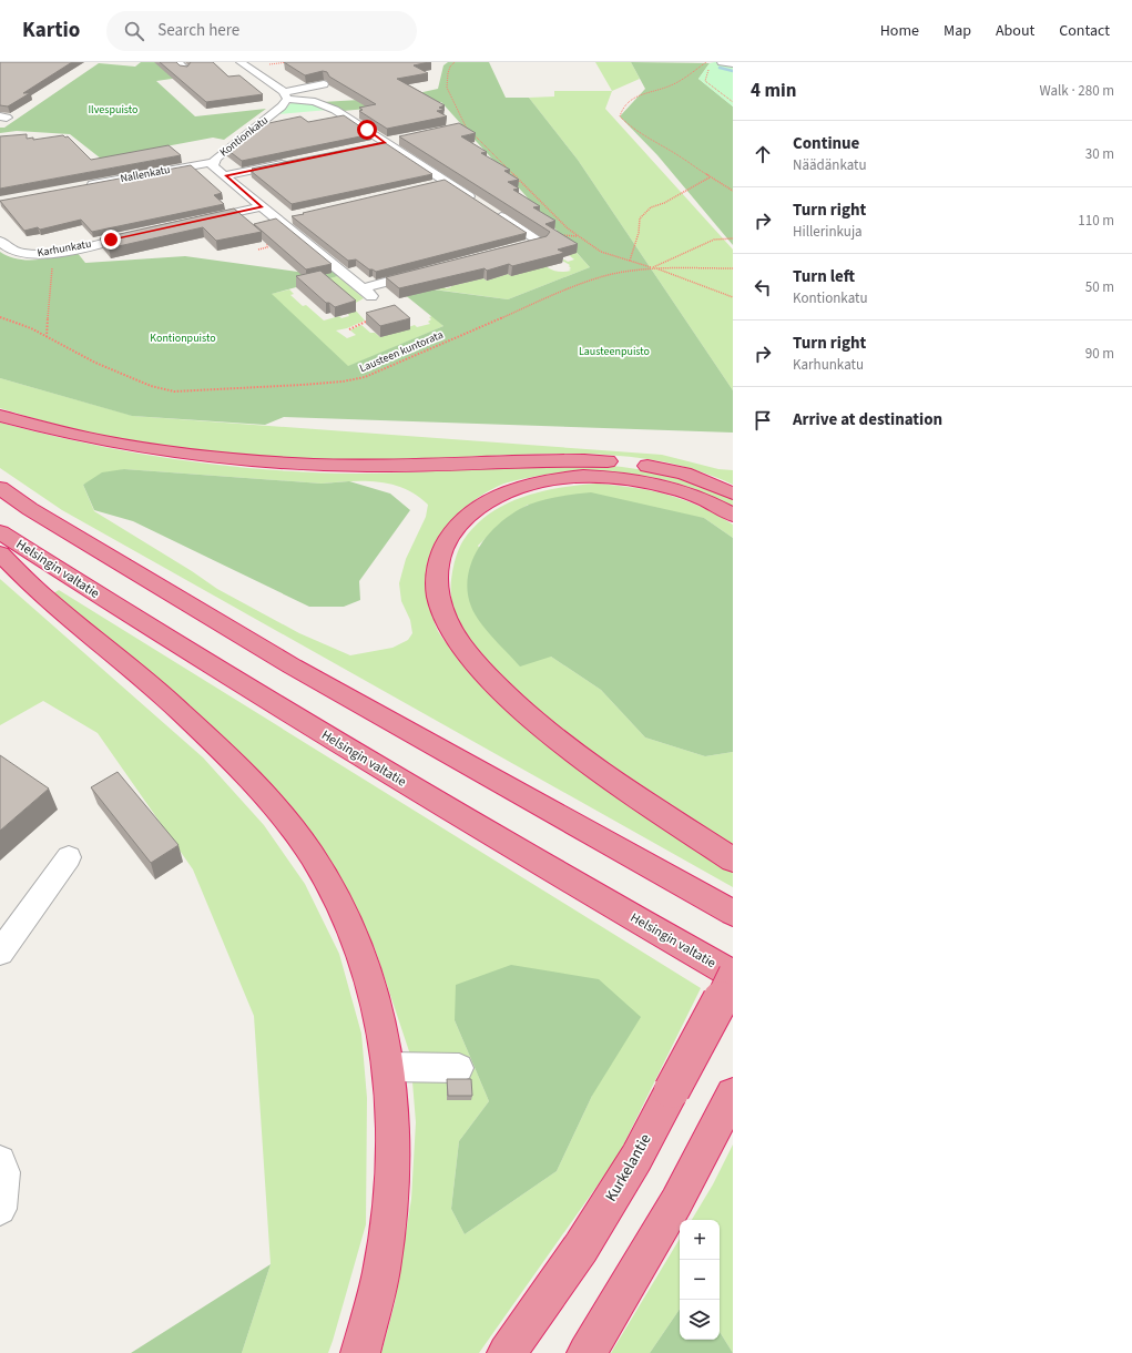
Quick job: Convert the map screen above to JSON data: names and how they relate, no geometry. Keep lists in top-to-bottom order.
{
  "streets": {
    "highway": ["Helsingin valtatie", "Kurkelantie"],
    "street": ["Kontionkatu", "Nallenkatu", "Karhunkatu"],
    "path": ["Lausteen kuntorata"]
  },
  "crossings": [
    ["Kontionkatu", "Nallenkatu"],
    ["Helsingin valtatie", "Kurkelantie"]
  ],
  "parks": ["Ilvespuisto", "Kontionpuisto", "Lausteenpuisto"],
  "page": {
    "header": "Kartio",
    "search": "Search here",
    "nav": [
      "Home",
      "Map",
      "About",
      "Contact"
    ],
    "heading": ["4 min", "Walk · 280 m"],
    "list": [
      ["Continue", "Näädänkatu", "30 m"],
      ["Turn right", "Hillerinkuja", "110 m"],
      ["Turn left", "Kontionkatu", "50 m"],
      ["Turn right", "Karhunkatu", "90 m"],
      "Arrive at destination"
    ],
    "map_buttons": ["+", "−"]
  }
}
